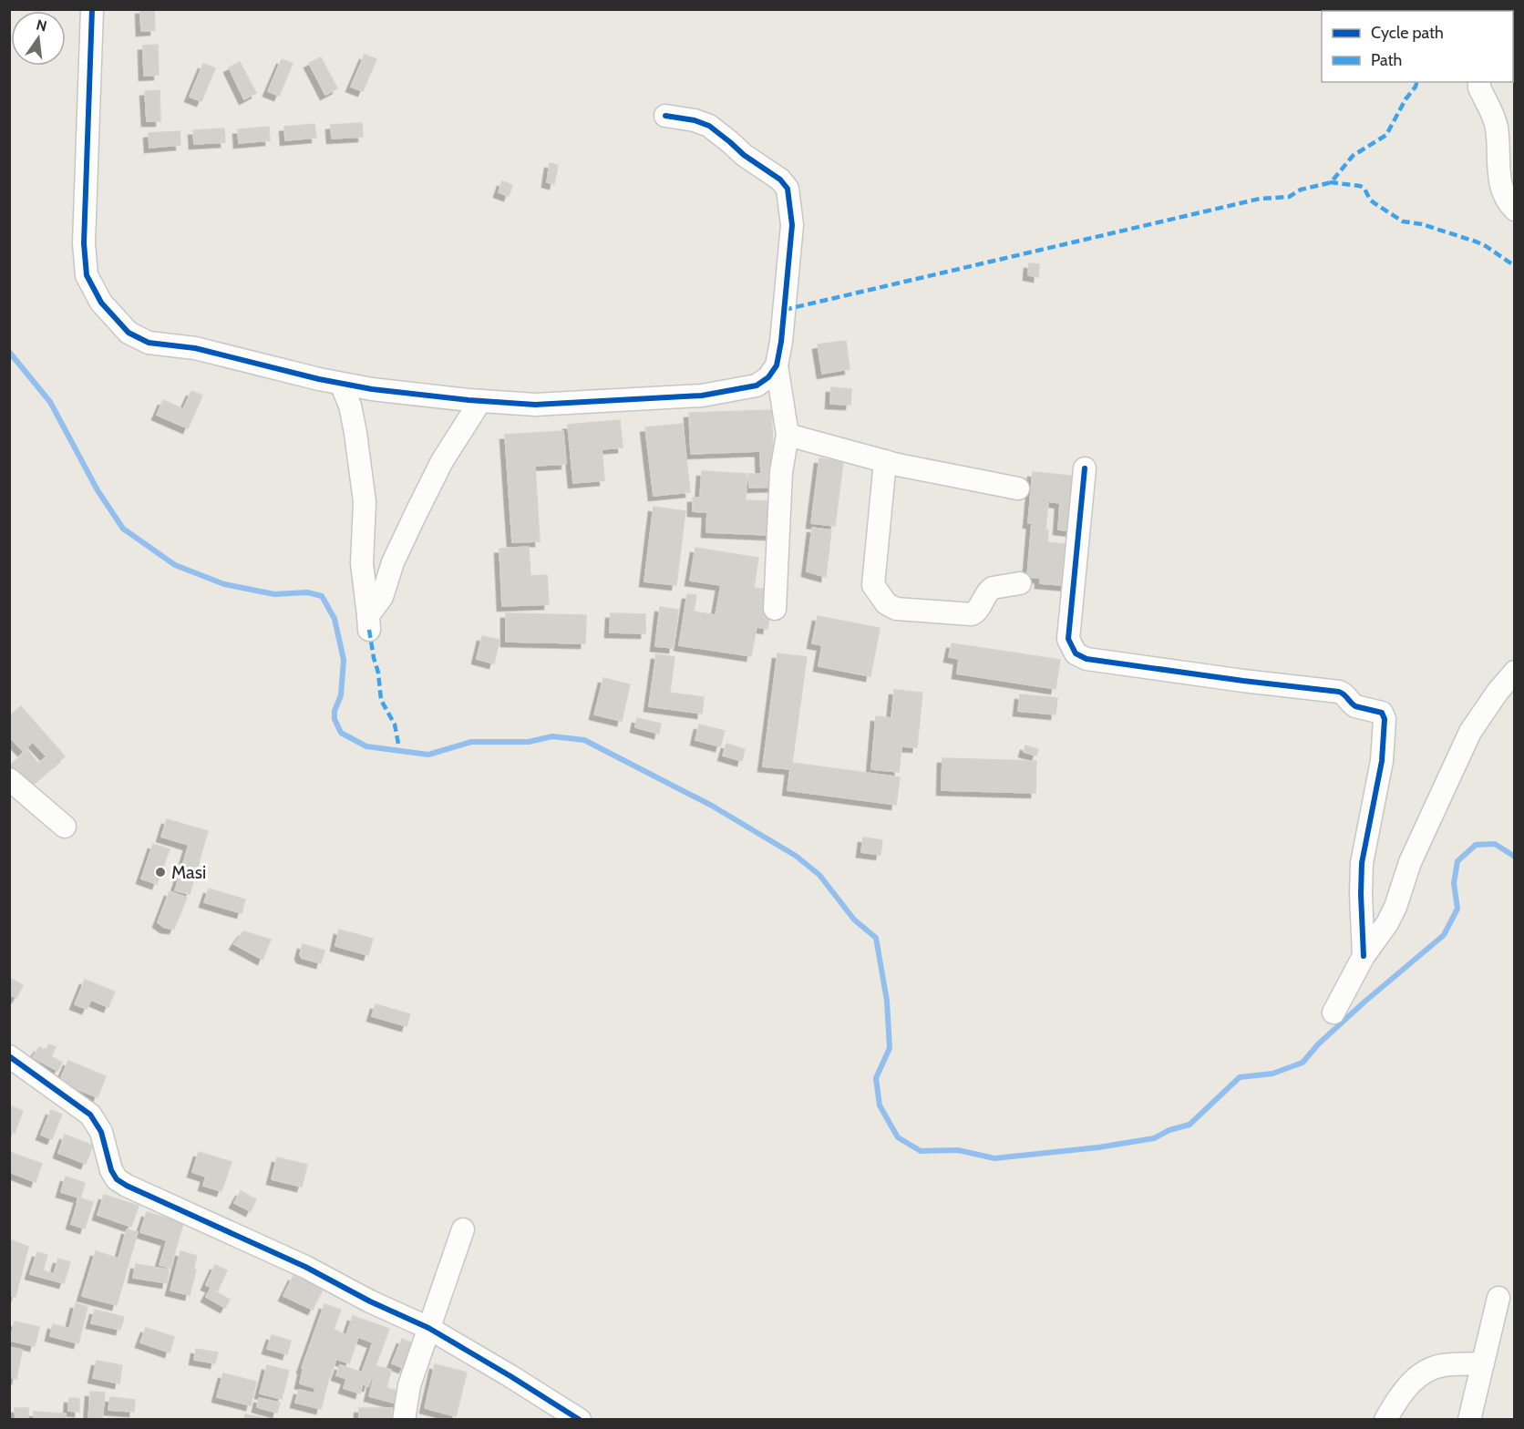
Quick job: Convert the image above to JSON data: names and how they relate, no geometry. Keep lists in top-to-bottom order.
{
  "places": ["Masi"],
  "legend": ["Cycle path", "Path"],
  "north": "top"
}
